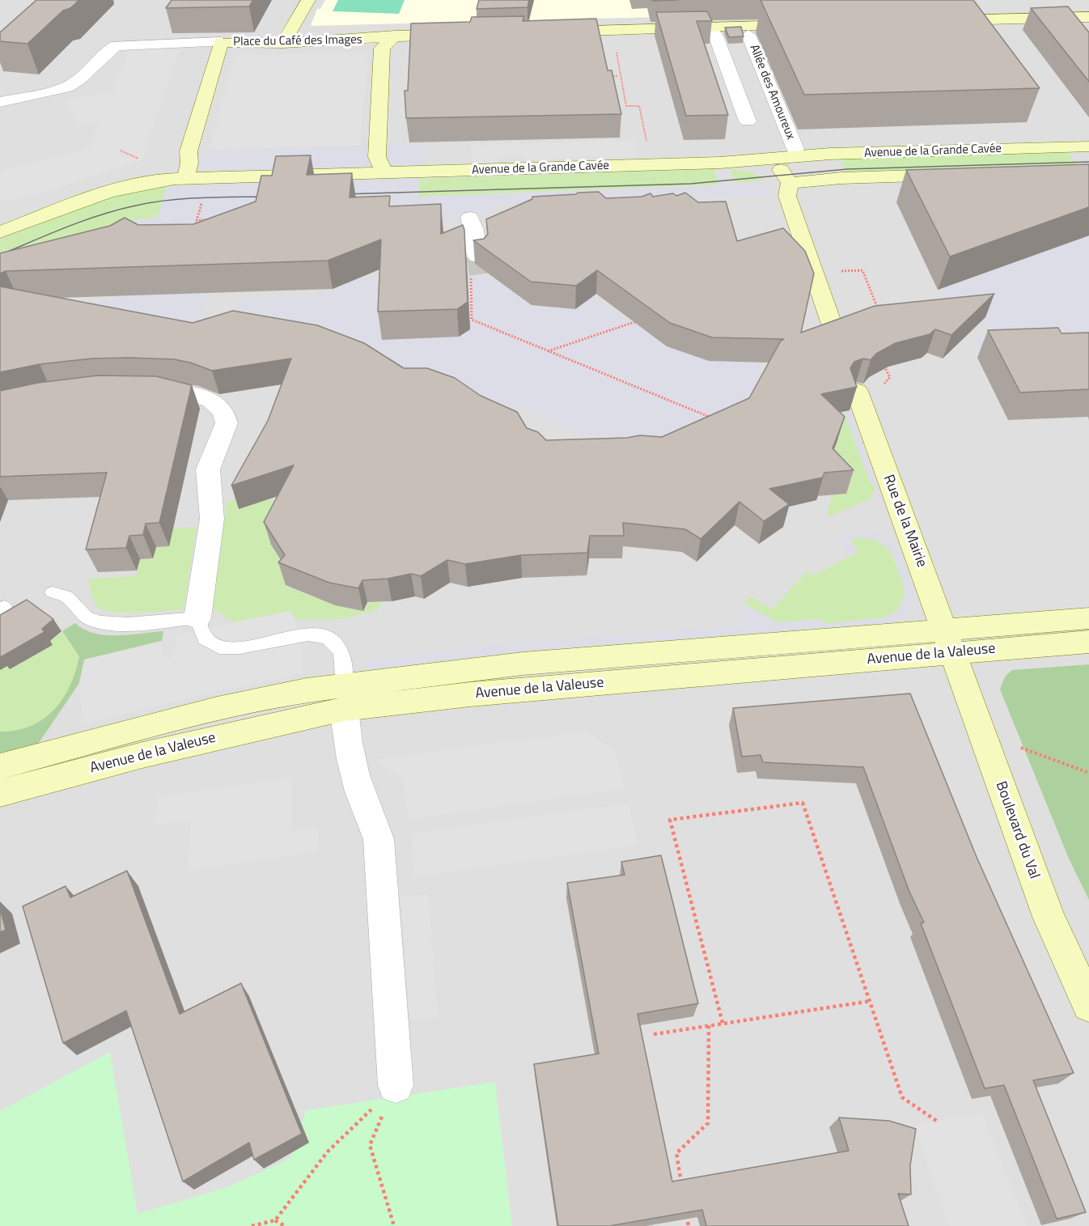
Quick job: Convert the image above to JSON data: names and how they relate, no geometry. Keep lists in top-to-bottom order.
{
  "streets": {
    "street": [
      "Place du Café des Images",
      "Allée des Amoureux",
      "Avenue de la Grande Cavée",
      "Rue de la Mairie",
      "Avenue de la Valeuse",
      "Boulevard du Val"
    ]
  },
  "crossings": [
    ["Place du Café des Images", "Avenue de la Grande Cavée"],
    ["Rue de la Mairie", "Avenue de la Valeuse"],
    ["Rue de la Mairie", "Boulevard du Val"],
    ["Avenue de la Valeuse", "Boulevard du Val"]
  ]
}
